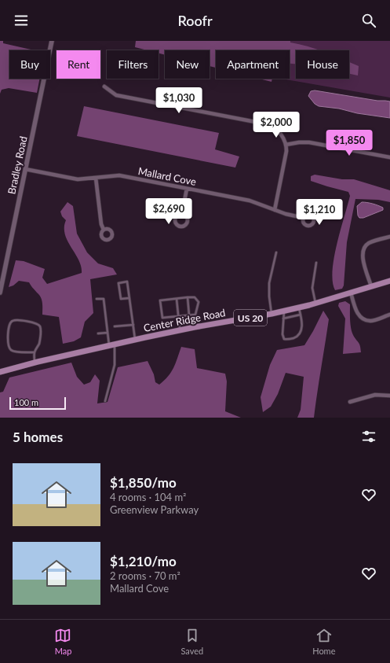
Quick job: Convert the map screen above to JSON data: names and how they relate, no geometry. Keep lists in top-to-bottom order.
{
  "streets": {
    "main road": ["US 20", "Center Ridge Road"],
    "street": ["Bradley Road", "Mallard Cove"]
  },
  "crossings": [
    ["Bradley Road", "Mallard Cove"]
  ],
  "scale_bar": "100 m",
  "page": {
    "header": "Roofr",
    "chip": [
      "Buy",
      "Rent",
      "Filters",
      "New",
      "Apartment",
      "House"
    ],
    "price": [
      "$1,030",
      "$2,000",
      "$1,850",
      "$2,690",
      "$1,210"
    ],
    "scale": "100 m",
    "heading": "5 homes",
    "list": [
      {
        "name": "$1,850/mo",
        "note": "4 rooms · 104 m² · Greenview Parkway"
      },
      {
        "name": "$1,210/mo",
        "note": "2 rooms · 70 m² · Mallard Cove"
      }
    ],
    "tabs": ["Map", "Saved", "Home"]
  }
}
